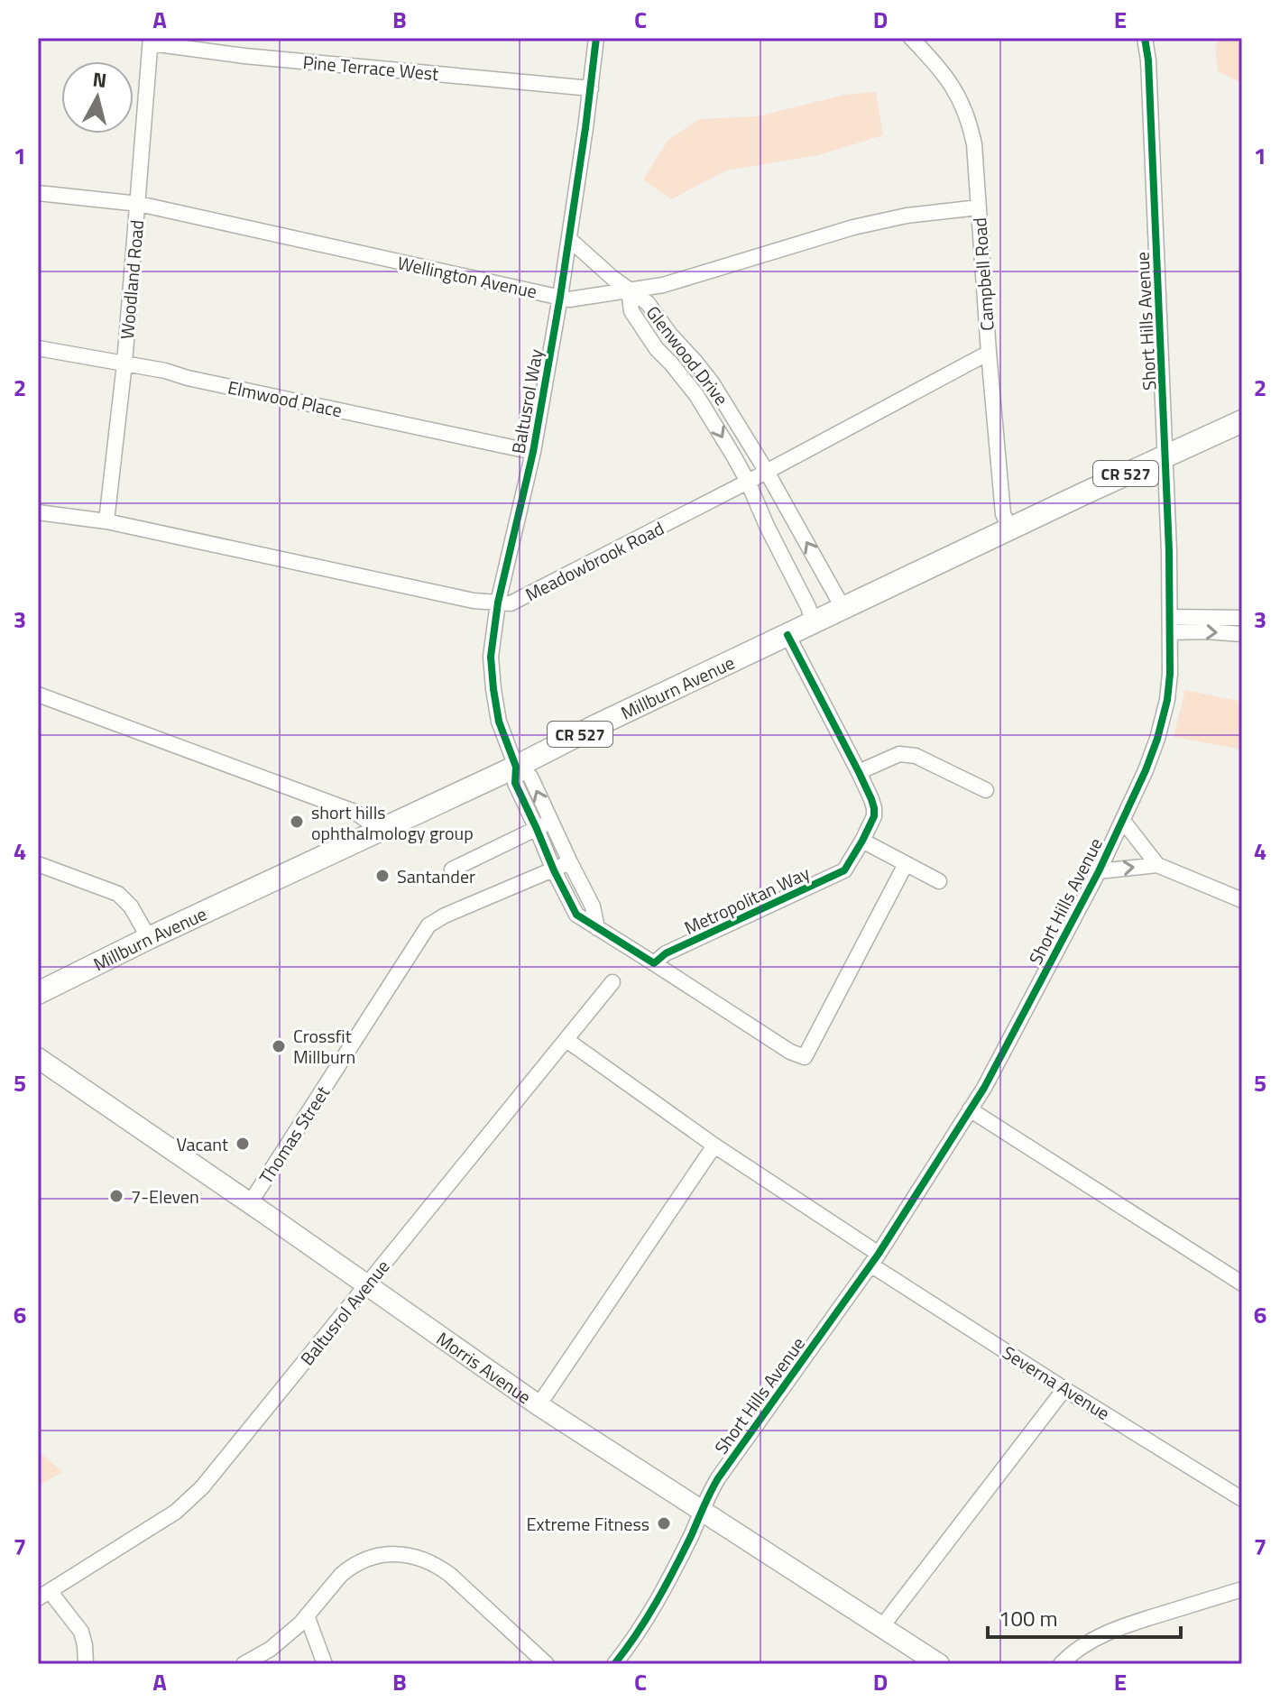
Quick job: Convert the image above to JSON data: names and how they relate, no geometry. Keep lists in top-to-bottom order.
{
  "streets": {
    "main road": ["CR 527", "Millburn Avenue", "Morris Avenue"],
    "street": [
      "Pine Terrace West",
      "Campbell Road",
      "Wellington Avenue",
      "Woodland Road",
      "Short Hills Avenue",
      "Glenwood Drive",
      "Elmwood Place",
      "Baltusrol Way",
      "Meadowbrook Road",
      "Metropolitan Way",
      "Thomas Street",
      "Baltusrol Avenue",
      "Severna Avenue"
    ]
  },
  "crossings": [
    ["Pine Terrace West", "Woodland Road"],
    ["Pine Terrace West", "Baltusrol Way"],
    ["Campbell Road", "Wellington Avenue"],
    ["Campbell Road", "Meadowbrook Road"],
    ["Campbell Road", "Millburn Avenue"],
    ["Wellington Avenue", "Woodland Road"],
    ["Wellington Avenue", "Glenwood Drive"],
    ["Wellington Avenue", "Baltusrol Way"],
    ["Woodland Road", "Elmwood Place"],
    ["Woodland Road", "Meadowbrook Road"],
    ["Short Hills Avenue", "Millburn Avenue"],
    ["Short Hills Avenue", "Morris Avenue"],
    ["Short Hills Avenue", "Severna Avenue"],
    ["Glenwood Drive", "Meadowbrook Road"],
    ["Glenwood Drive", "Millburn Avenue"],
    ["Elmwood Place", "Baltusrol Way"],
    ["Baltusrol Way", "Meadowbrook Road"],
    ["Baltusrol Way", "Millburn Avenue"],
    ["Millburn Avenue", "Metropolitan Way"],
    ["Thomas Street", "Morris Avenue"],
    ["Baltusrol Avenue", "Morris Avenue"],
    ["Baltusrol Avenue", "Severna Avenue"]
  ],
  "places": [
    "short hills ophthalmology group",
    "Santander",
    "Crossfit Millburn",
    "Vacant",
    "7-Eleven",
    "Extreme Fitness"
  ],
  "scale_bar": "100 m",
  "north": "top",
  "grid": {
    "columns": [
      "A",
      "B",
      "C",
      "D",
      "E"
    ],
    "rows": [
      "1",
      "2",
      "3",
      "4",
      "5",
      "6",
      "7"
    ]
  }
}
